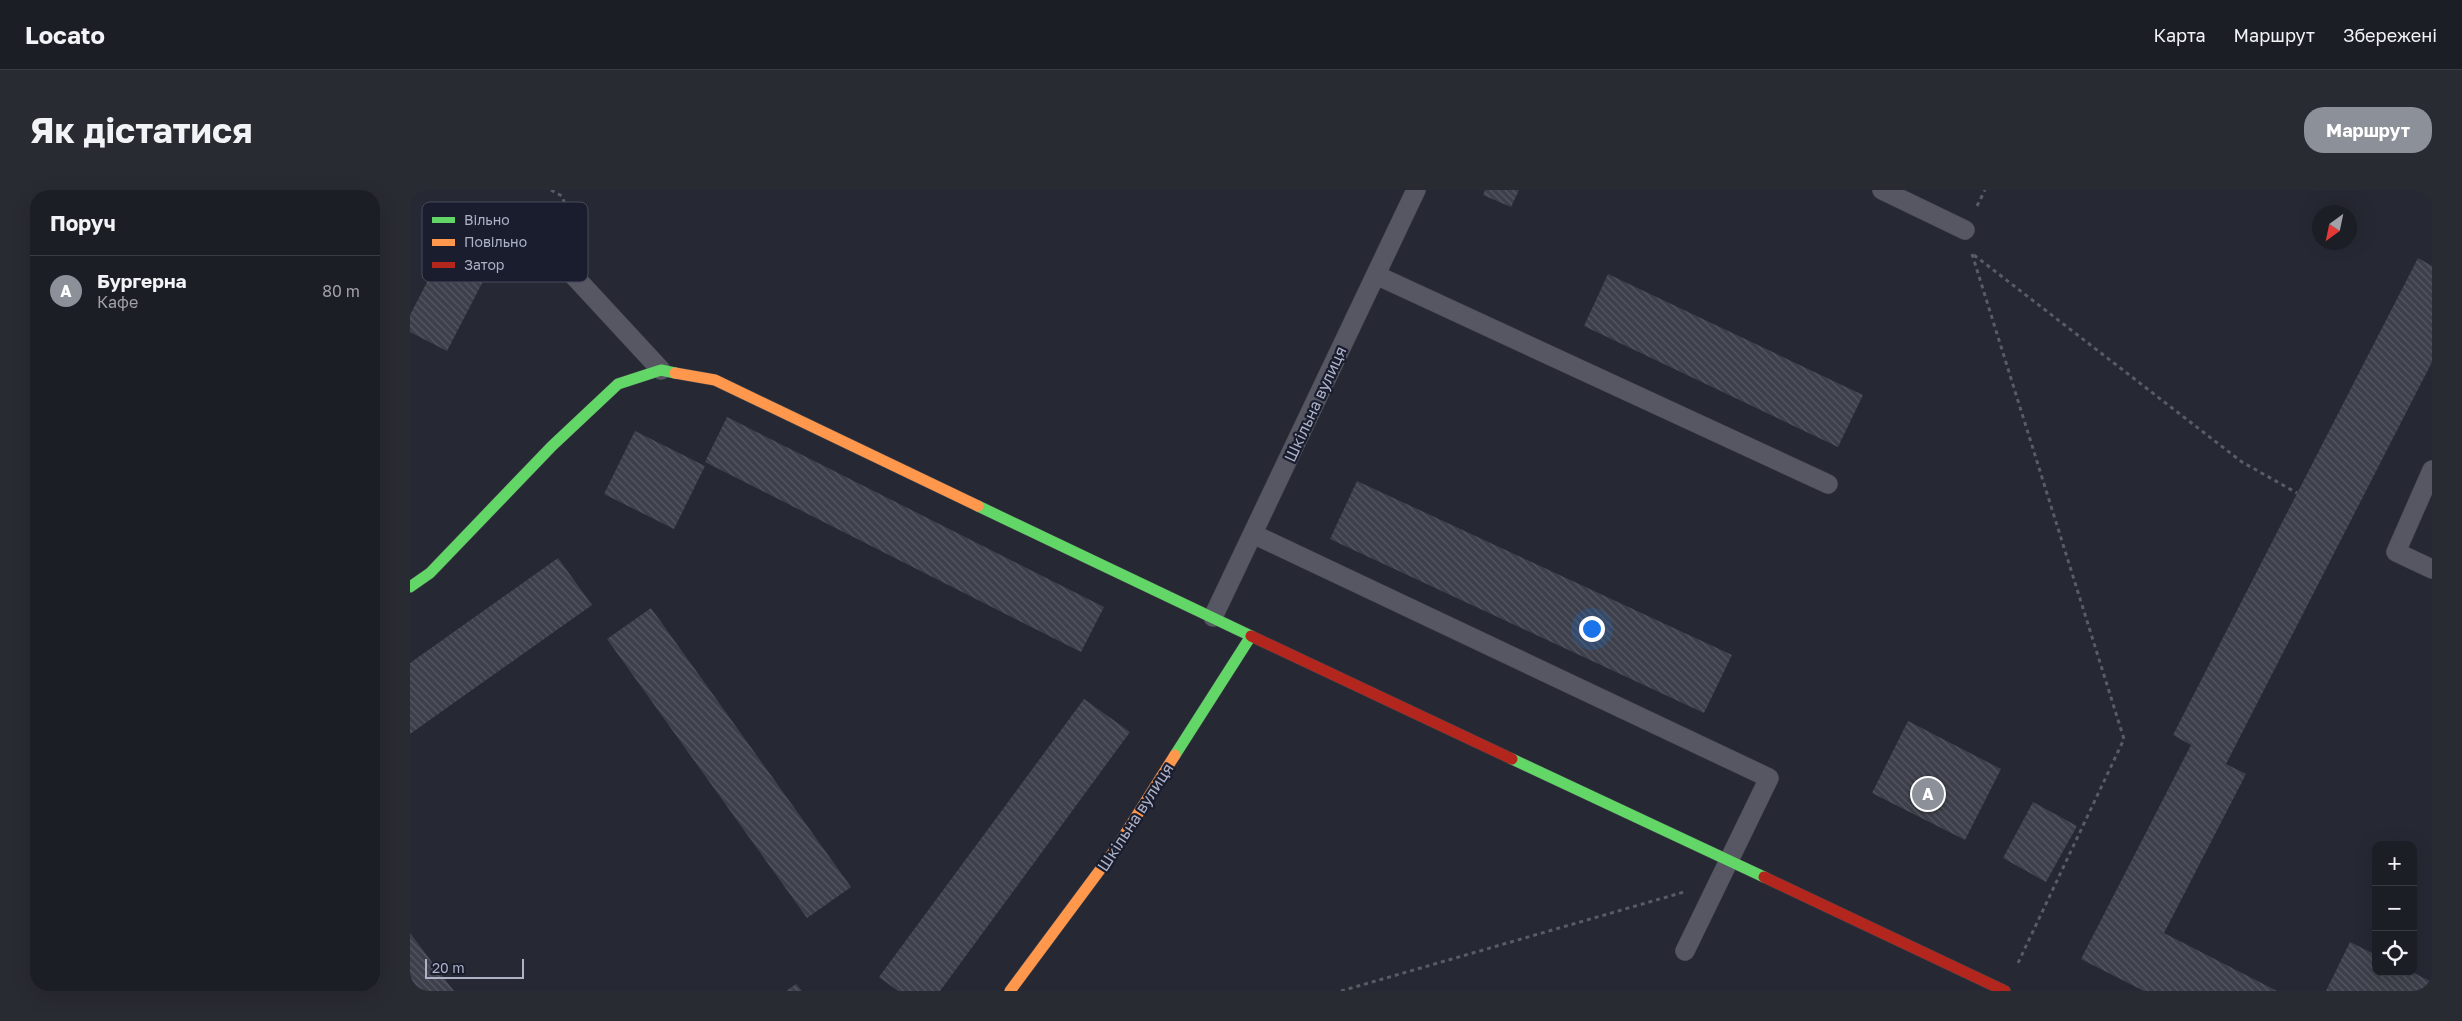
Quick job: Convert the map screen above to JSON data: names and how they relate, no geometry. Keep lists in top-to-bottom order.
{
  "streets": {
    "street": ["Шкільна вулиця"]
  },
  "legend": ["Вільно", "Повільно", "Затор"],
  "scale_bar": "20 m",
  "north": "bottom left",
  "page": {
    "header": "Locato",
    "nav": ["Карта", "Маршрут", "Збережені"],
    "buttons": "Маршрут",
    "title": "Як дістатися",
    "heading": "Поруч",
    "list": [
      {
        "mark": "A",
        "name": "Бургерна",
        "note": "Кафе",
        "value": "80 m"
      }
    ],
    "pins": "A",
    "map_buttons": ["+", "−"],
    "scale": "20 m"
  }
}
